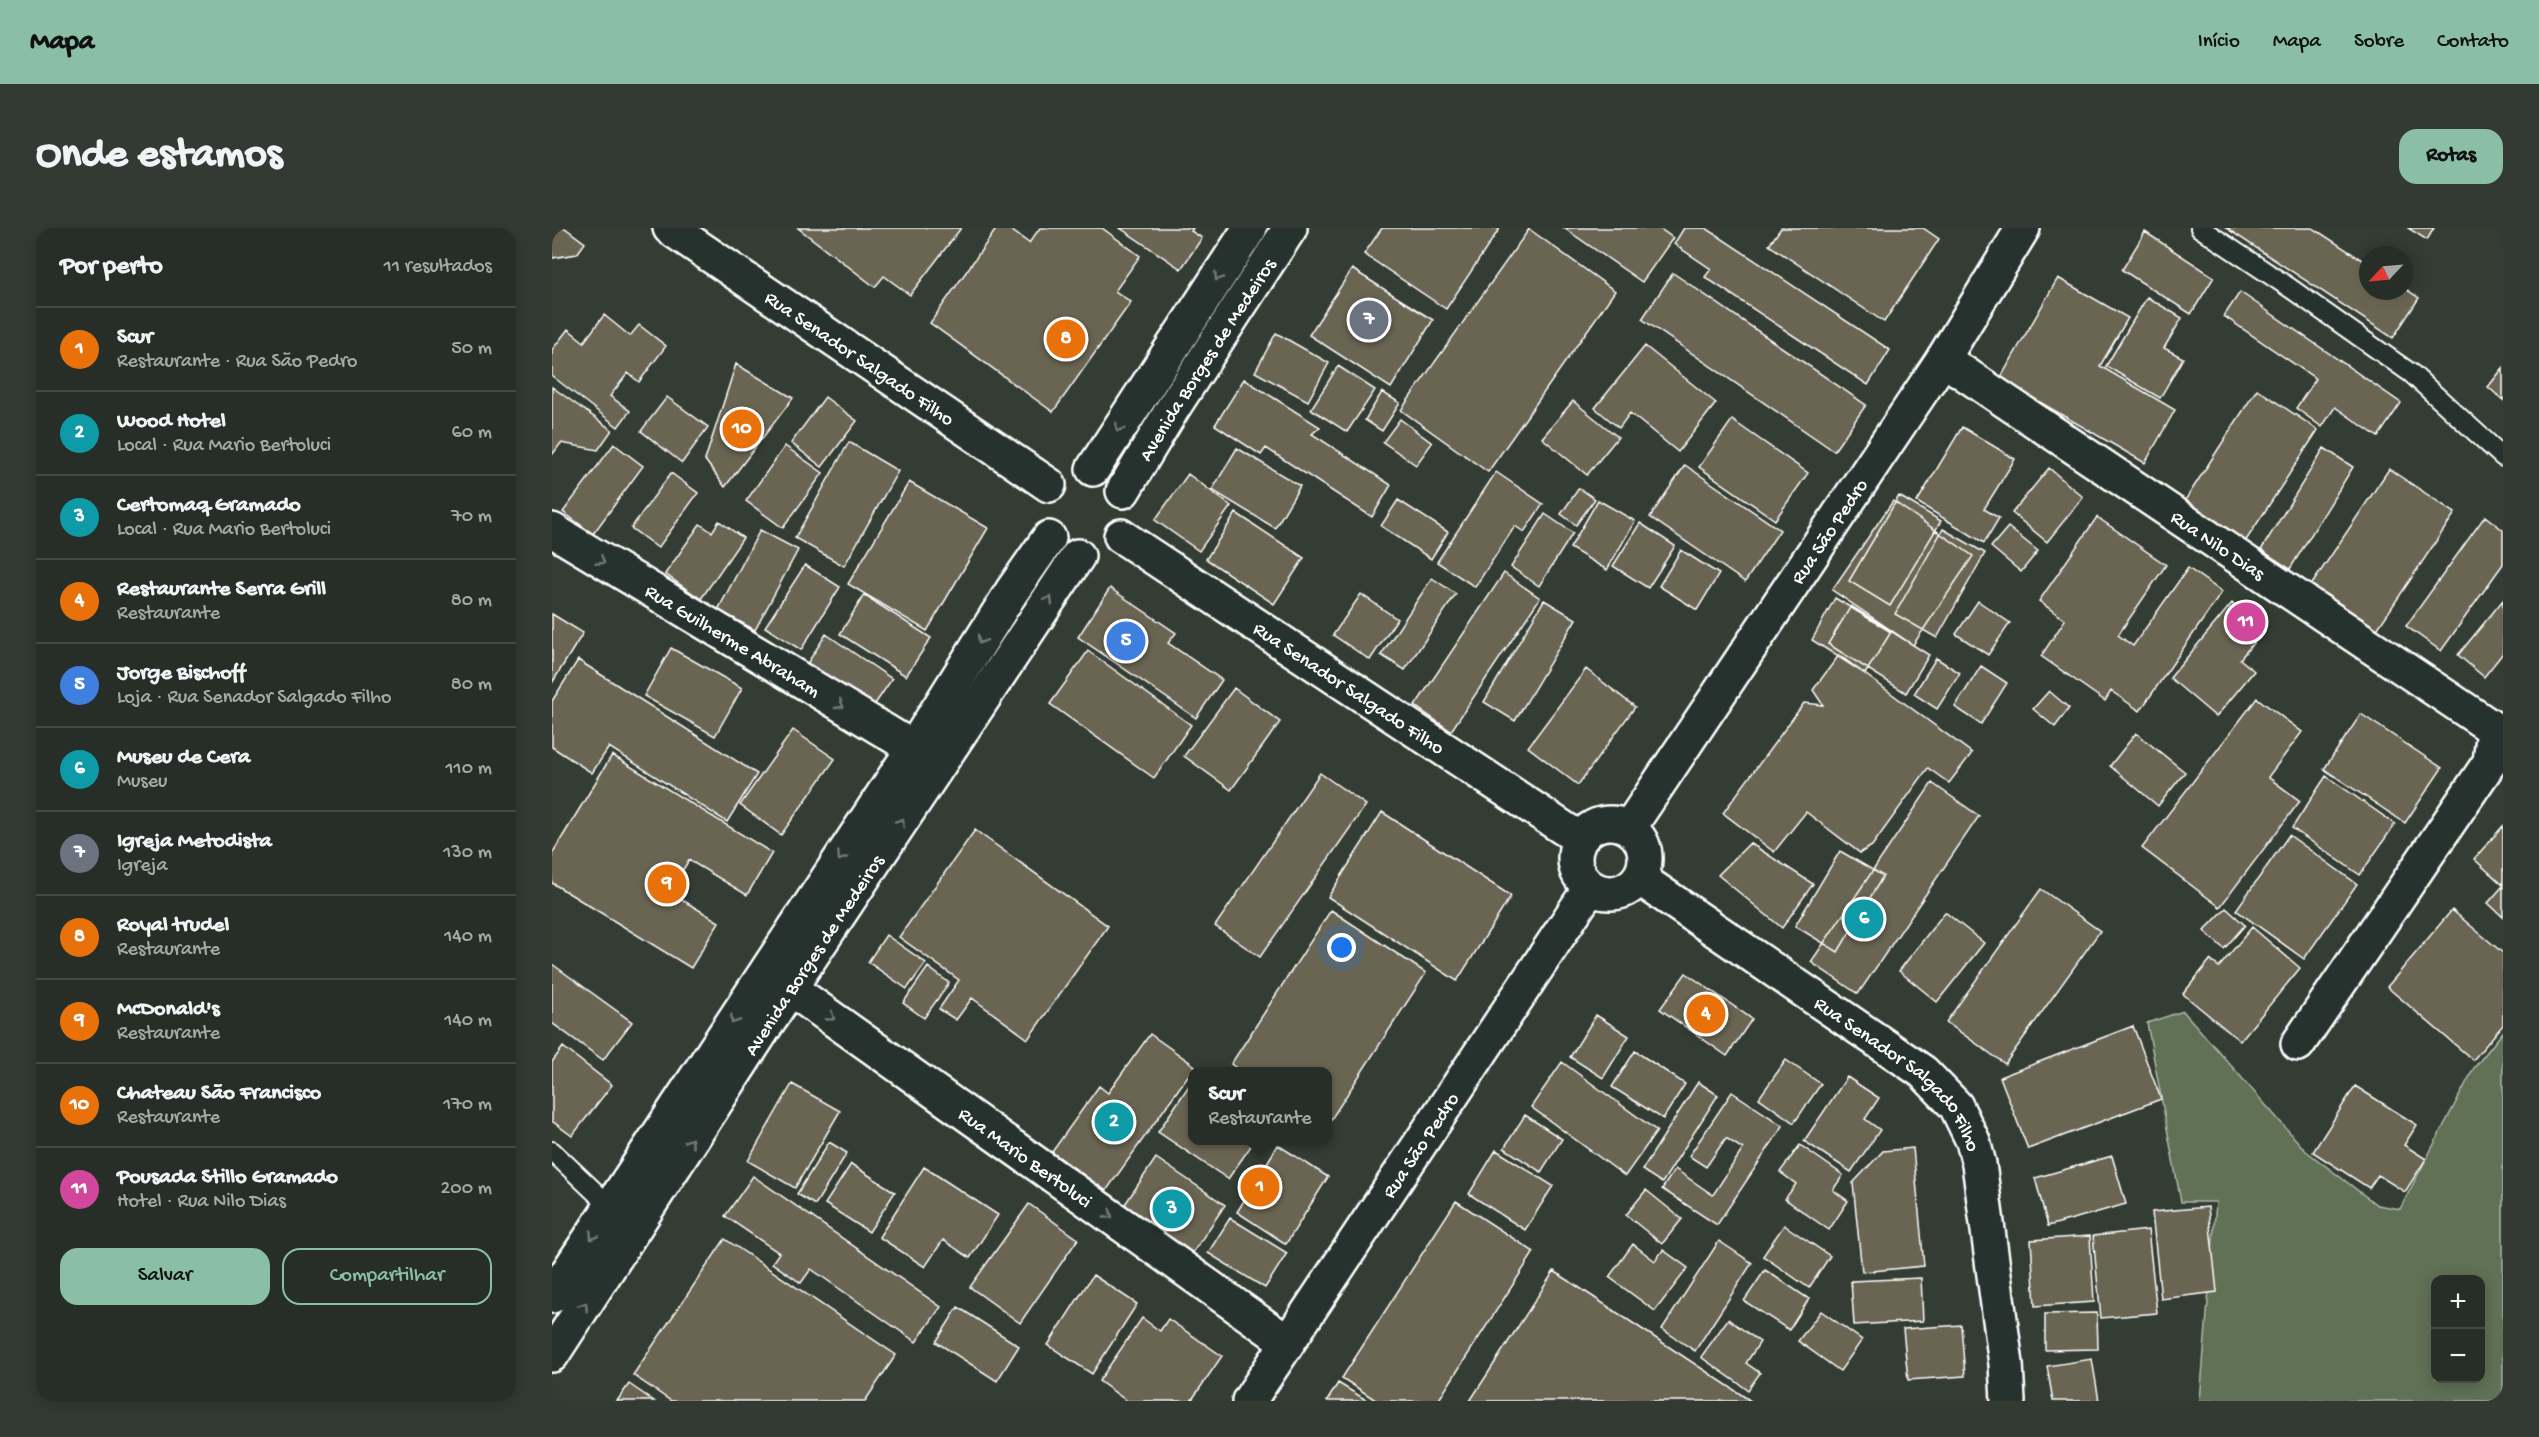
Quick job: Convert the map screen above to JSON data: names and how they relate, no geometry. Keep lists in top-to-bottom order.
{
  "streets": {
    "main road": [
      "Rua Senador Salgado Filho",
      "Avenida Borges de Medeiros",
      "Rua São Pedro",
      "Rua Nilo Dias",
      "Rua Guilherme Abraham",
      "Rua Mario Bertoluci"
    ]
  },
  "crossings": [
    ["Rua Senador Salgado Filho", "Avenida Borges de Medeiros"],
    ["Rua Senador Salgado Filho", "Rua São Pedro"],
    ["Avenida Borges de Medeiros", "Rua Guilherme Abraham"],
    ["Avenida Borges de Medeiros", "Rua Mario Bertoluci"],
    ["Rua São Pedro", "Rua Nilo Dias"],
    ["Rua São Pedro", "Rua Mario Bertoluci"]
  ],
  "one_way": ["Rua Guilherme Abraham", "Rua Mario Bertoluci"],
  "north": "bottom left",
  "page": {
    "header": "Mapa",
    "nav": [
      "Início",
      "Mapa",
      "Sobre",
      "Contato"
    ],
    "buttons": [
      "Rotas",
      ["Salvar", "Compartilhar"]
    ],
    "title": "Onde estamos",
    "heading": ["Por perto", "11 resultados"],
    "pins": [
      "7",
      "8",
      "10",
      "11",
      "5",
      "9",
      "6",
      "4",
      "2",
      "1",
      "3"
    ],
    "list": [
      {
        "mark": "1",
        "name": "Scur",
        "note": "Restaurante · Rua São Pedro",
        "value": "50 m"
      },
      {
        "mark": "2",
        "name": "Wood Hotel",
        "note": "Local · Rua Mario Bertoluci",
        "value": "60 m"
      },
      {
        "mark": "3",
        "name": "Certomaq Gramado",
        "note": "Local · Rua Mario Bertoluci",
        "value": "70 m"
      },
      {
        "mark": "4",
        "name": "Restaurante Serra Grill",
        "note": "Restaurante",
        "value": "80 m"
      },
      {
        "mark": "5",
        "name": "Jorge Bischoff",
        "note": "Loja · Rua Senador Salgado Filho",
        "value": "80 m"
      },
      {
        "mark": "6",
        "name": "Museu de Cera",
        "note": "Museu",
        "value": "110 m"
      },
      {
        "mark": "7",
        "name": "Igreja Metodista",
        "note": "Igreja",
        "value": "130 m"
      },
      {
        "mark": "8",
        "name": "Royal trudel",
        "note": "Restaurante",
        "value": "140 m"
      },
      {
        "mark": "9",
        "name": "McDonald's",
        "note": "Restaurante",
        "value": "140 m"
      },
      {
        "mark": "10",
        "name": "Chateau São Francisco",
        "note": "Restaurante",
        "value": "170 m"
      },
      {
        "mark": "11",
        "name": "Pousada Stillo Gramado",
        "note": "Hotel · Rua Nilo Dias",
        "value": "200 m"
      }
    ],
    "popup": ["Scur", "Restaurante"],
    "map_buttons": ["+", "−"]
  }
}
